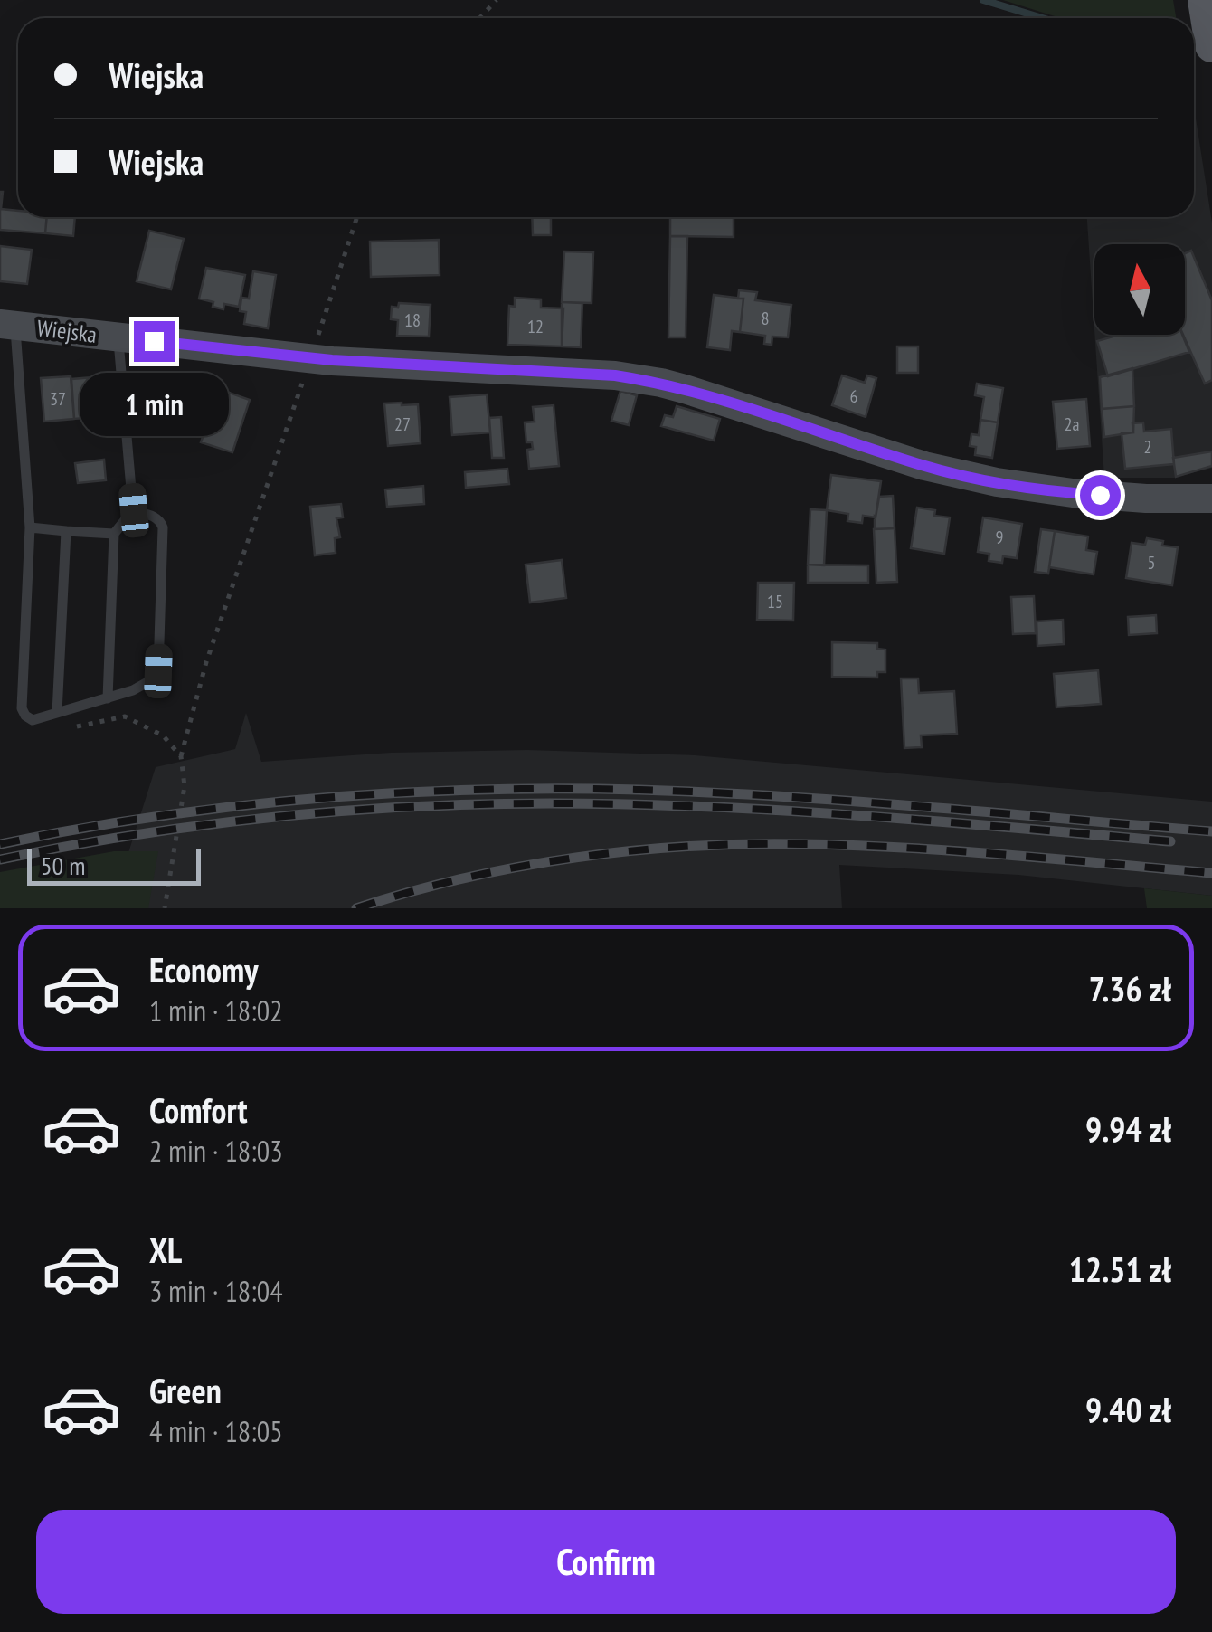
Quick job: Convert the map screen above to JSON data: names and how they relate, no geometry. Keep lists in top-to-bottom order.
{
  "streets": {
    "street": ["Wiejska"]
  },
  "house_numbers": [
    "8",
    "18",
    "12",
    "6",
    "37",
    "27",
    "2a",
    "2",
    "9",
    "5",
    "15"
  ],
  "scale_bar": "50 m",
  "north": "top",
  "page": {
    "banner": ["Wiejska", "Wiejska"],
    "bubble": "1 min",
    "scale": "50 m",
    "list": [
      {
        "name": "Economy",
        "note": "1 min · 18:02",
        "value": "7.36 zł"
      },
      {
        "name": "Comfort",
        "note": "2 min · 18:03",
        "value": "9.94 zł"
      },
      {
        "name": "XL",
        "note": "3 min · 18:04",
        "value": "12.51 zł"
      },
      {
        "name": "Green",
        "note": "4 min · 18:05",
        "value": "9.40 zł"
      }
    ],
    "buttons": "Confirm"
  }
}
